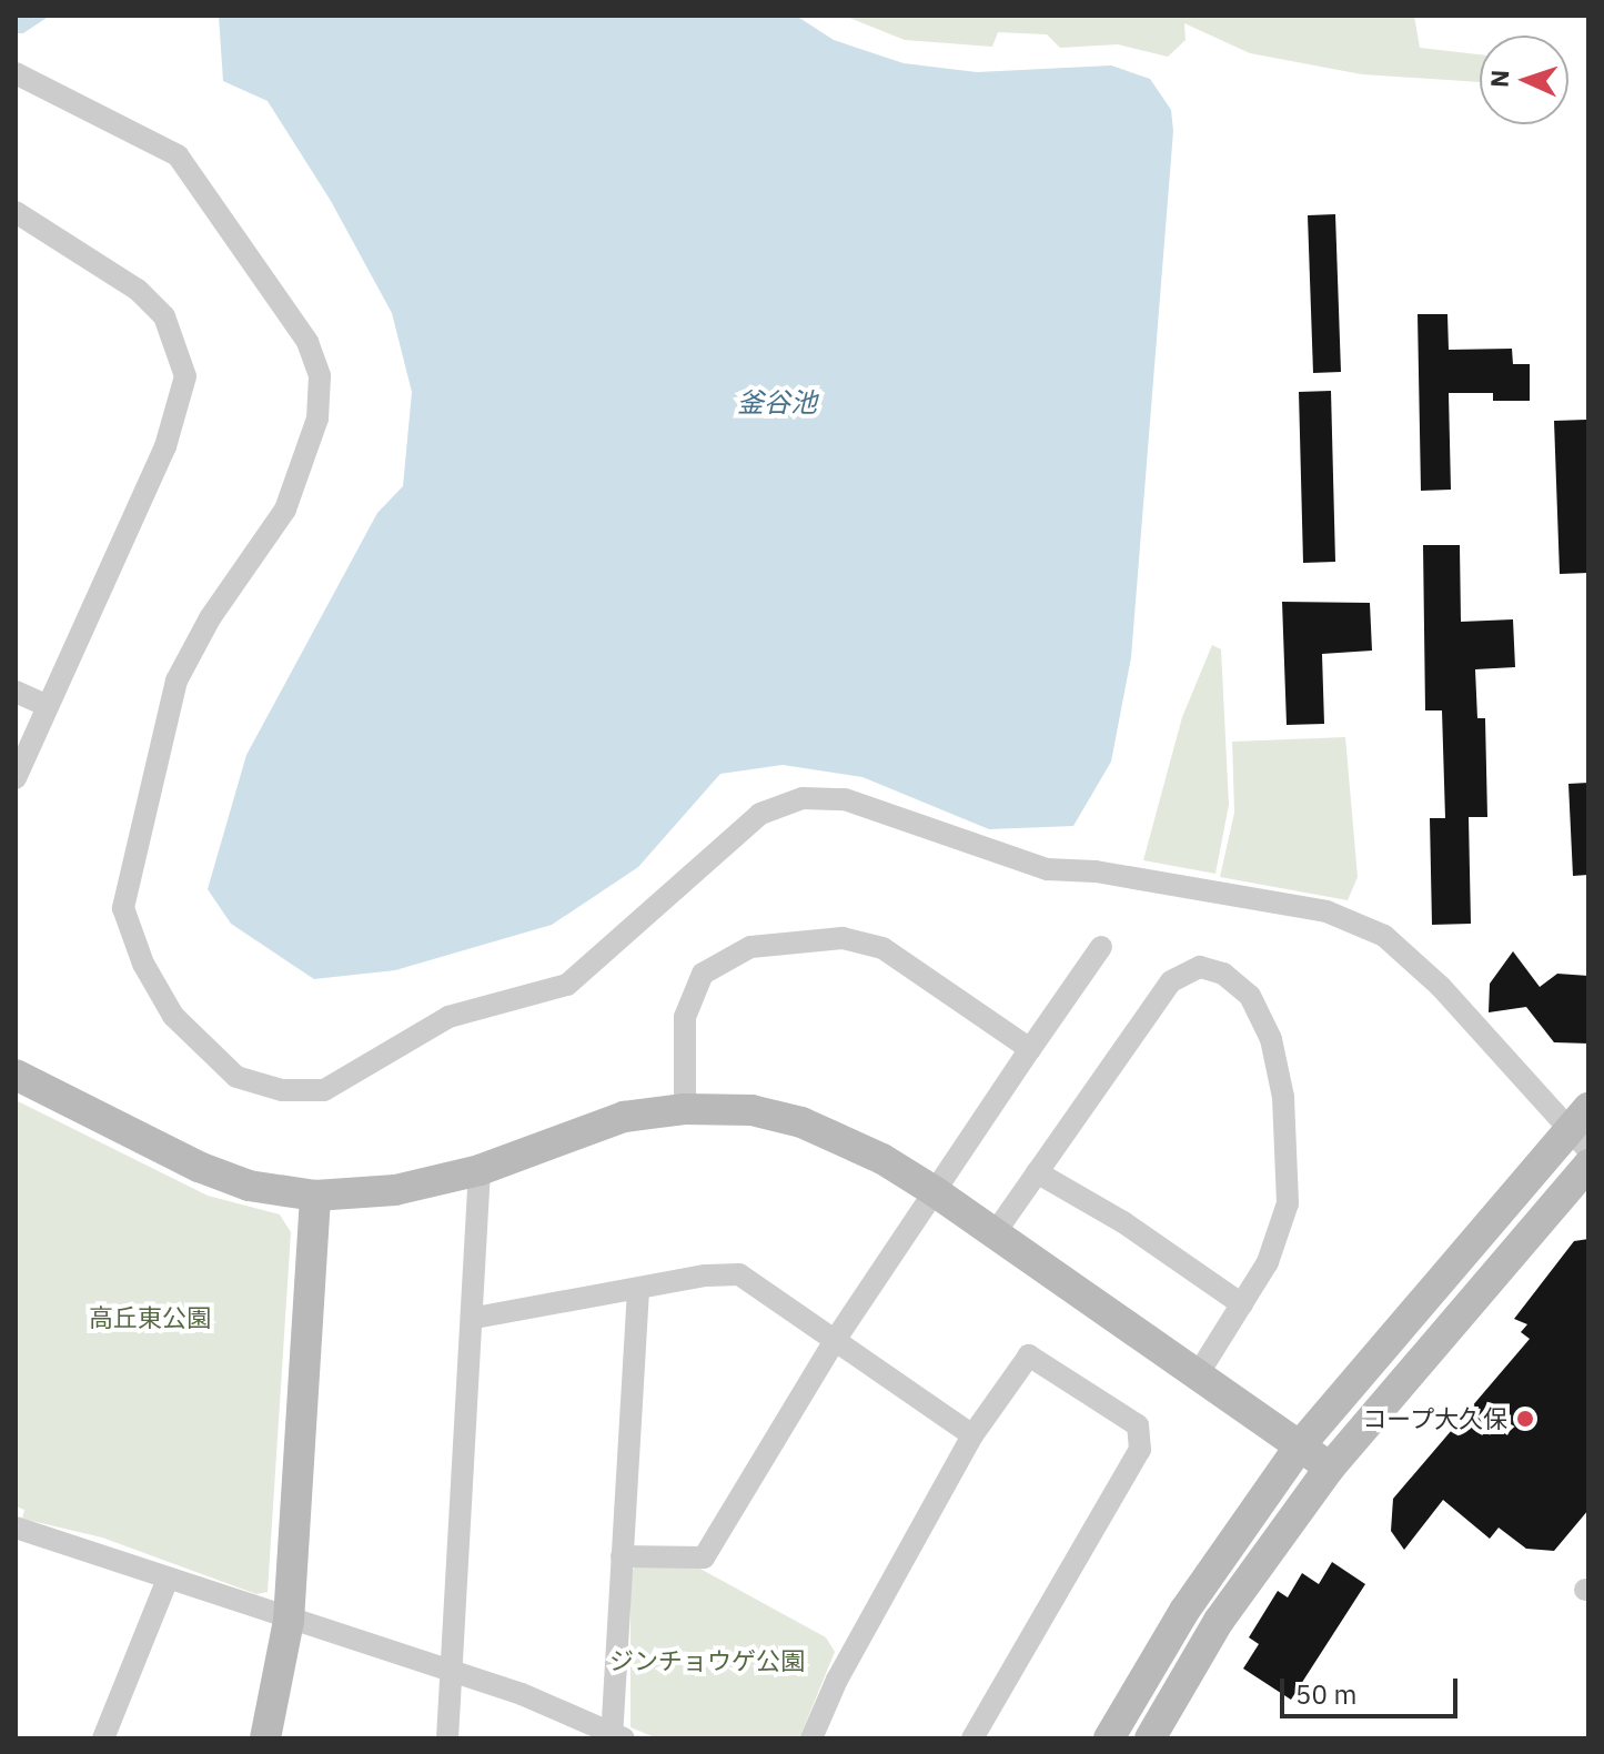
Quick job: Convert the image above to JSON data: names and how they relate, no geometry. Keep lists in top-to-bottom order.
{
  "water": ["釜谷池"],
  "parks": ["高丘東公園", "ジンチョウゲ公園"],
  "places": ["コープ大久保"],
  "scale_bar": "50 m",
  "north": "left"
}
